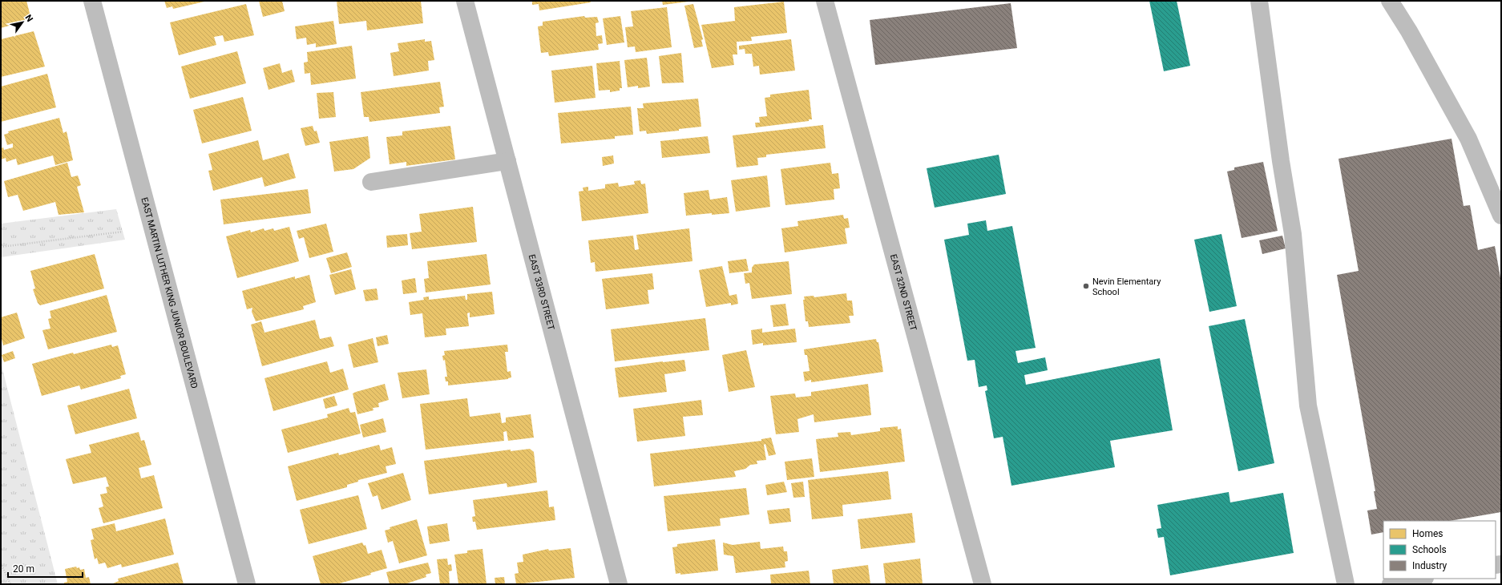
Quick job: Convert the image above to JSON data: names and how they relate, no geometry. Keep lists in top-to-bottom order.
{
  "streets": {
    "street": ["EAST MARTIN LUTHER KING JUNIOR BOULEVARD", "EAST 33RD STREET", "EAST 32ND STREET"]
  },
  "places": ["Nevin Elementary School"],
  "legend": ["Homes", "Schools", "Industry"],
  "scale_bar": "20 m",
  "north": "top right"
}
